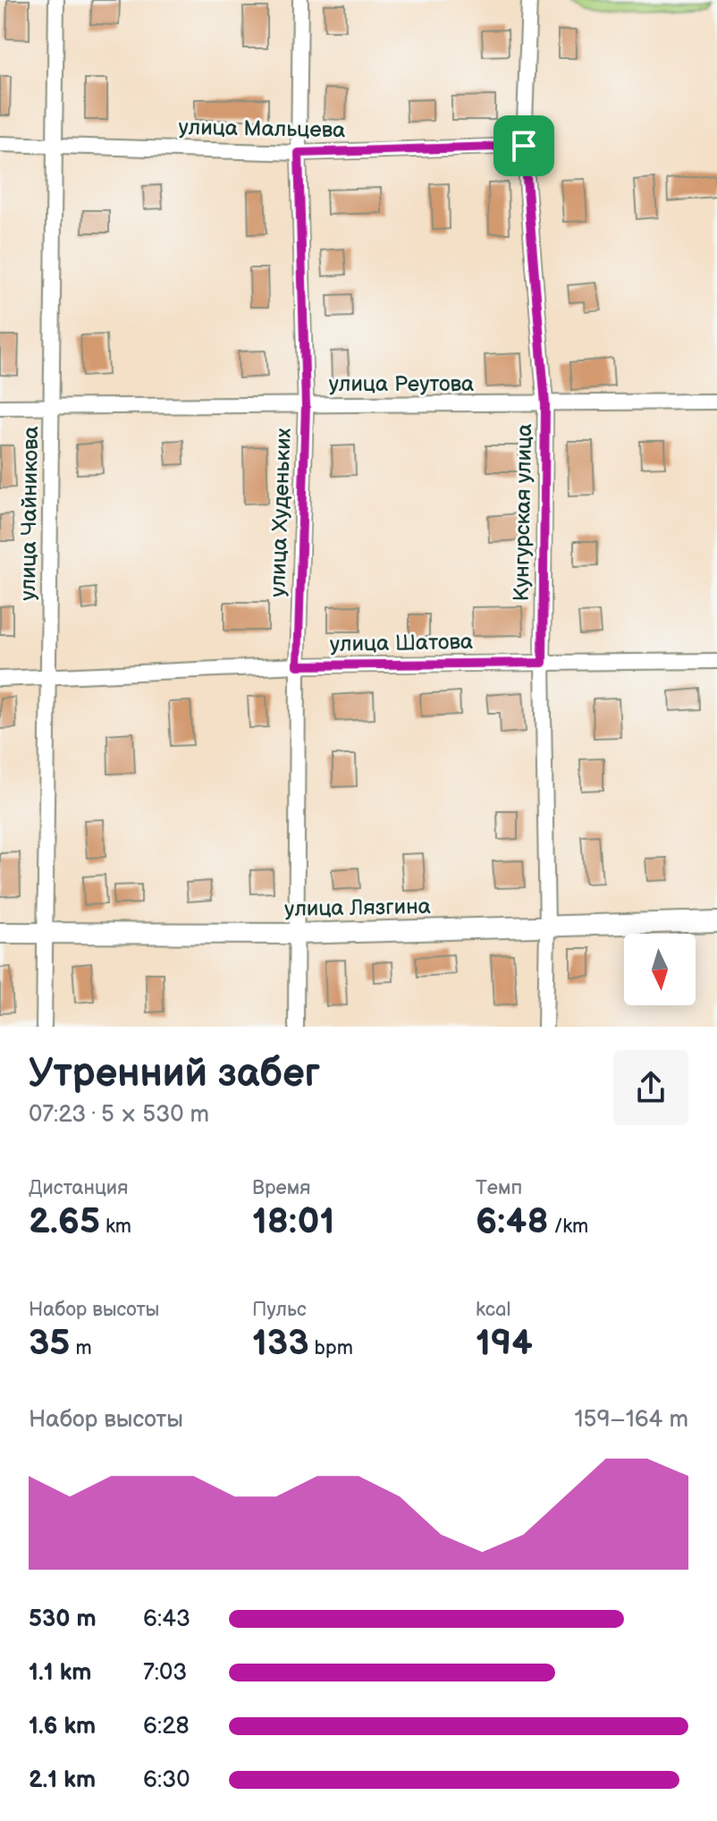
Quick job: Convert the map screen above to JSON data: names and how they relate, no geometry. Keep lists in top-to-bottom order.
{
  "streets": {
    "main road": ["улица Лязгина"],
    "street": [
      "улица Мальцева",
      "улица Реутова",
      "улица Худеньких",
      "Кунгурская улица",
      "улица Чайникова",
      "улица Шатова"
    ]
  },
  "crossings": [
    ["улица Мальцева", "улица Худеньких"],
    ["улица Мальцева", "Кунгурская улица"],
    ["улица Мальцева", "улица Чайникова"],
    ["улица Реутова", "улица Худеньких"],
    ["улица Реутова", "Кунгурская улица"],
    ["улица Реутова", "улица Чайникова"],
    ["улица Худеньких", "улица Шатова"],
    ["улица Худеньких", "улица Лязгина"],
    ["Кунгурская улица", "улица Шатова"],
    ["Кунгурская улица", "улица Лязгина"],
    ["улица Чайникова", "улица Шатова"],
    ["улица Чайникова", "улица Лязгина"]
  ],
  "north": "bottom",
  "page": {
    "heading": ["Утренний забег", "07:23 · 5 × 530 m"],
    "stats": [
      ["Дистанция", "2.65 km"],
      ["Время", "18:01"],
      ["Темп", "6:48 /km"],
      ["Набор высоты", "35 m"],
      ["Пульс", "133 bpm"],
      ["kcal", "194"]
    ],
    "chart": ["Набор высоты", "159–164 m"],
    "list": [
      {
        "name": "530 m",
        "note": "6:43"
      },
      {
        "name": "1.1 km",
        "note": "7:03"
      },
      {
        "name": "1.6 km",
        "note": "6:28"
      },
      {
        "name": "2.1 km",
        "note": "6:30"
      }
    ]
  }
}
